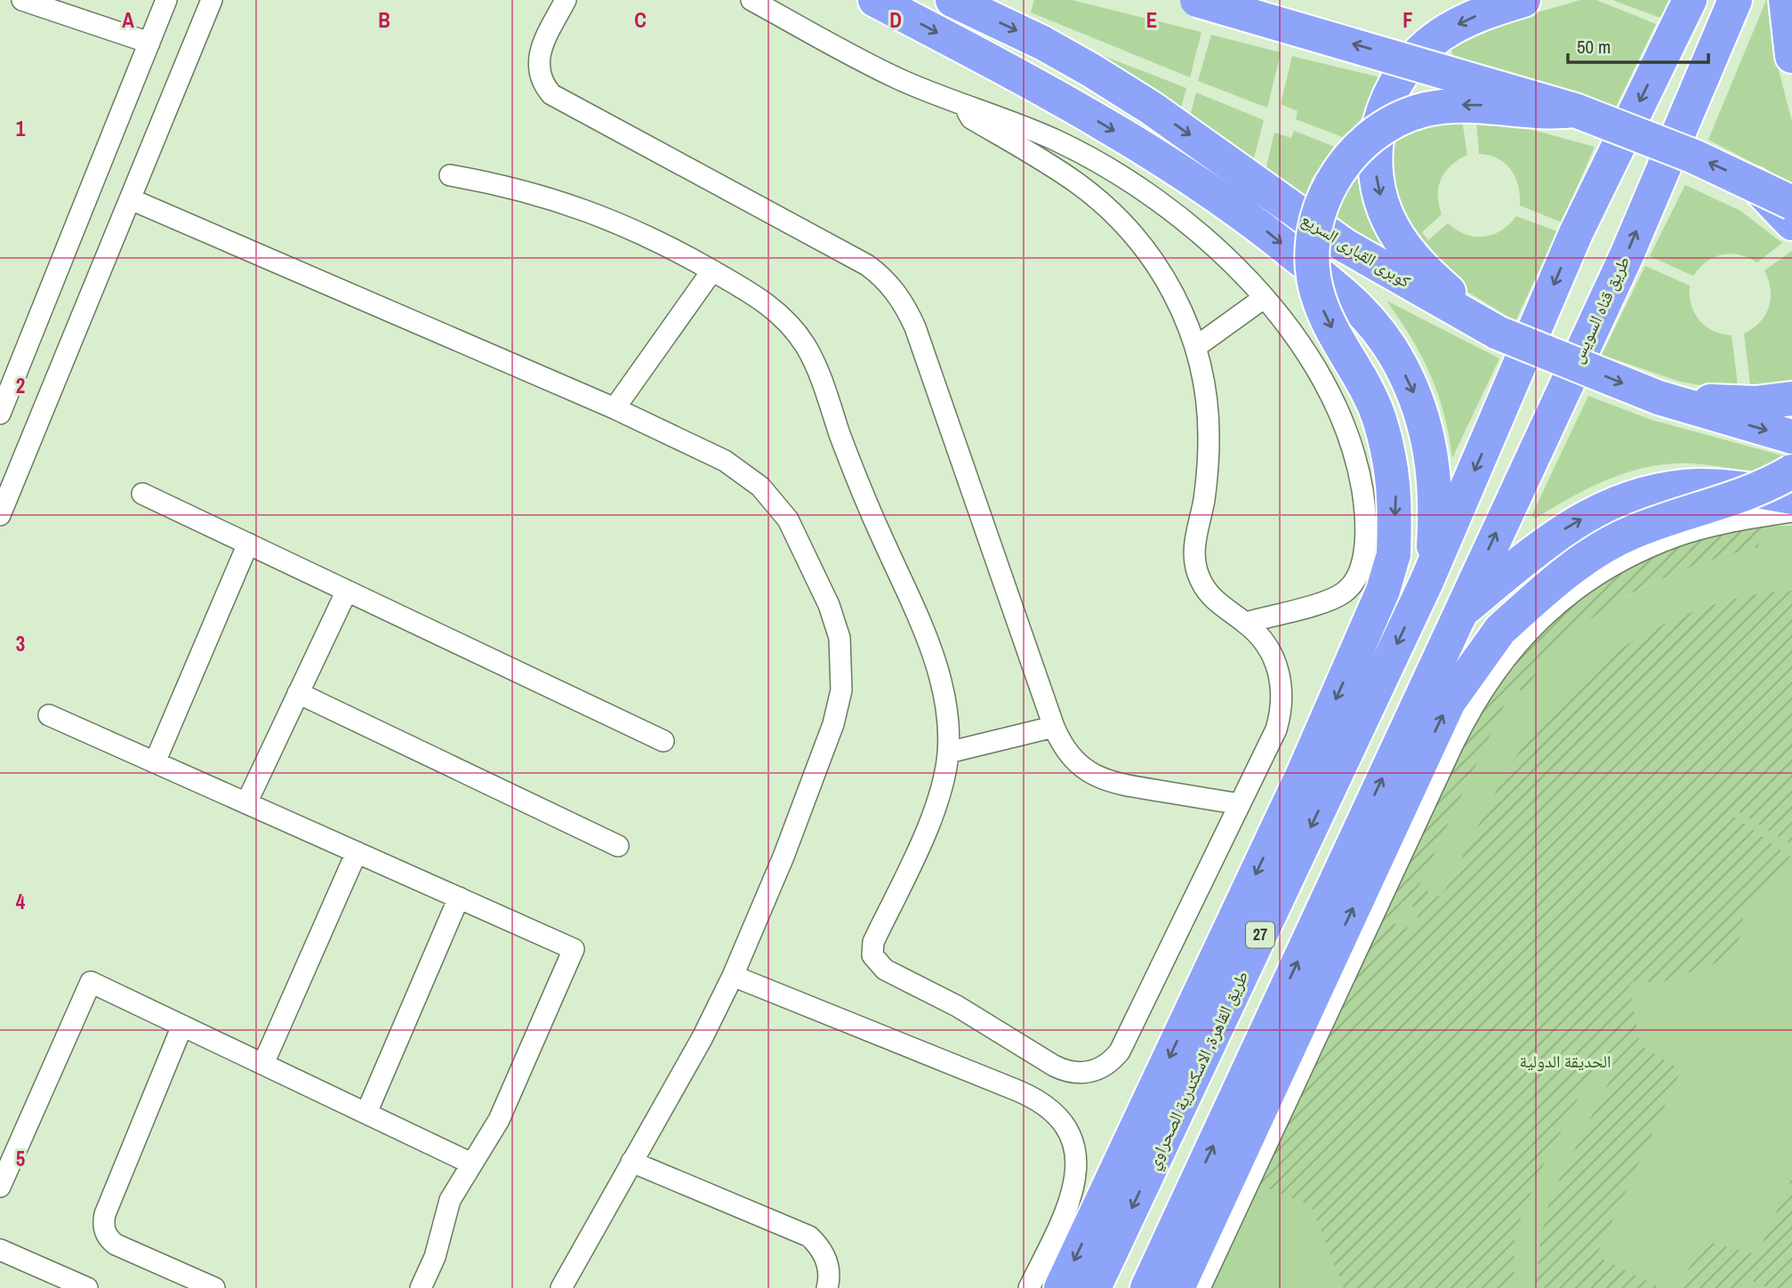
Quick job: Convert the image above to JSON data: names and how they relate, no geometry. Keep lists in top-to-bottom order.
{
  "streets": {
    "highway": [
      "كوبرى القبارى السريع",
      "طريق قناه السويس",
      "27",
      "طريق القاهرة, الاسكندرية الصحراوي"
    ]
  },
  "parks": ["الحديقة الدولية"],
  "scale_bar": "50 m",
  "grid": {
    "columns": [
      "A",
      "B",
      "C",
      "D",
      "E",
      "F"
    ],
    "rows": [
      "1",
      "2",
      "3",
      "4",
      "5"
    ]
  }
}
